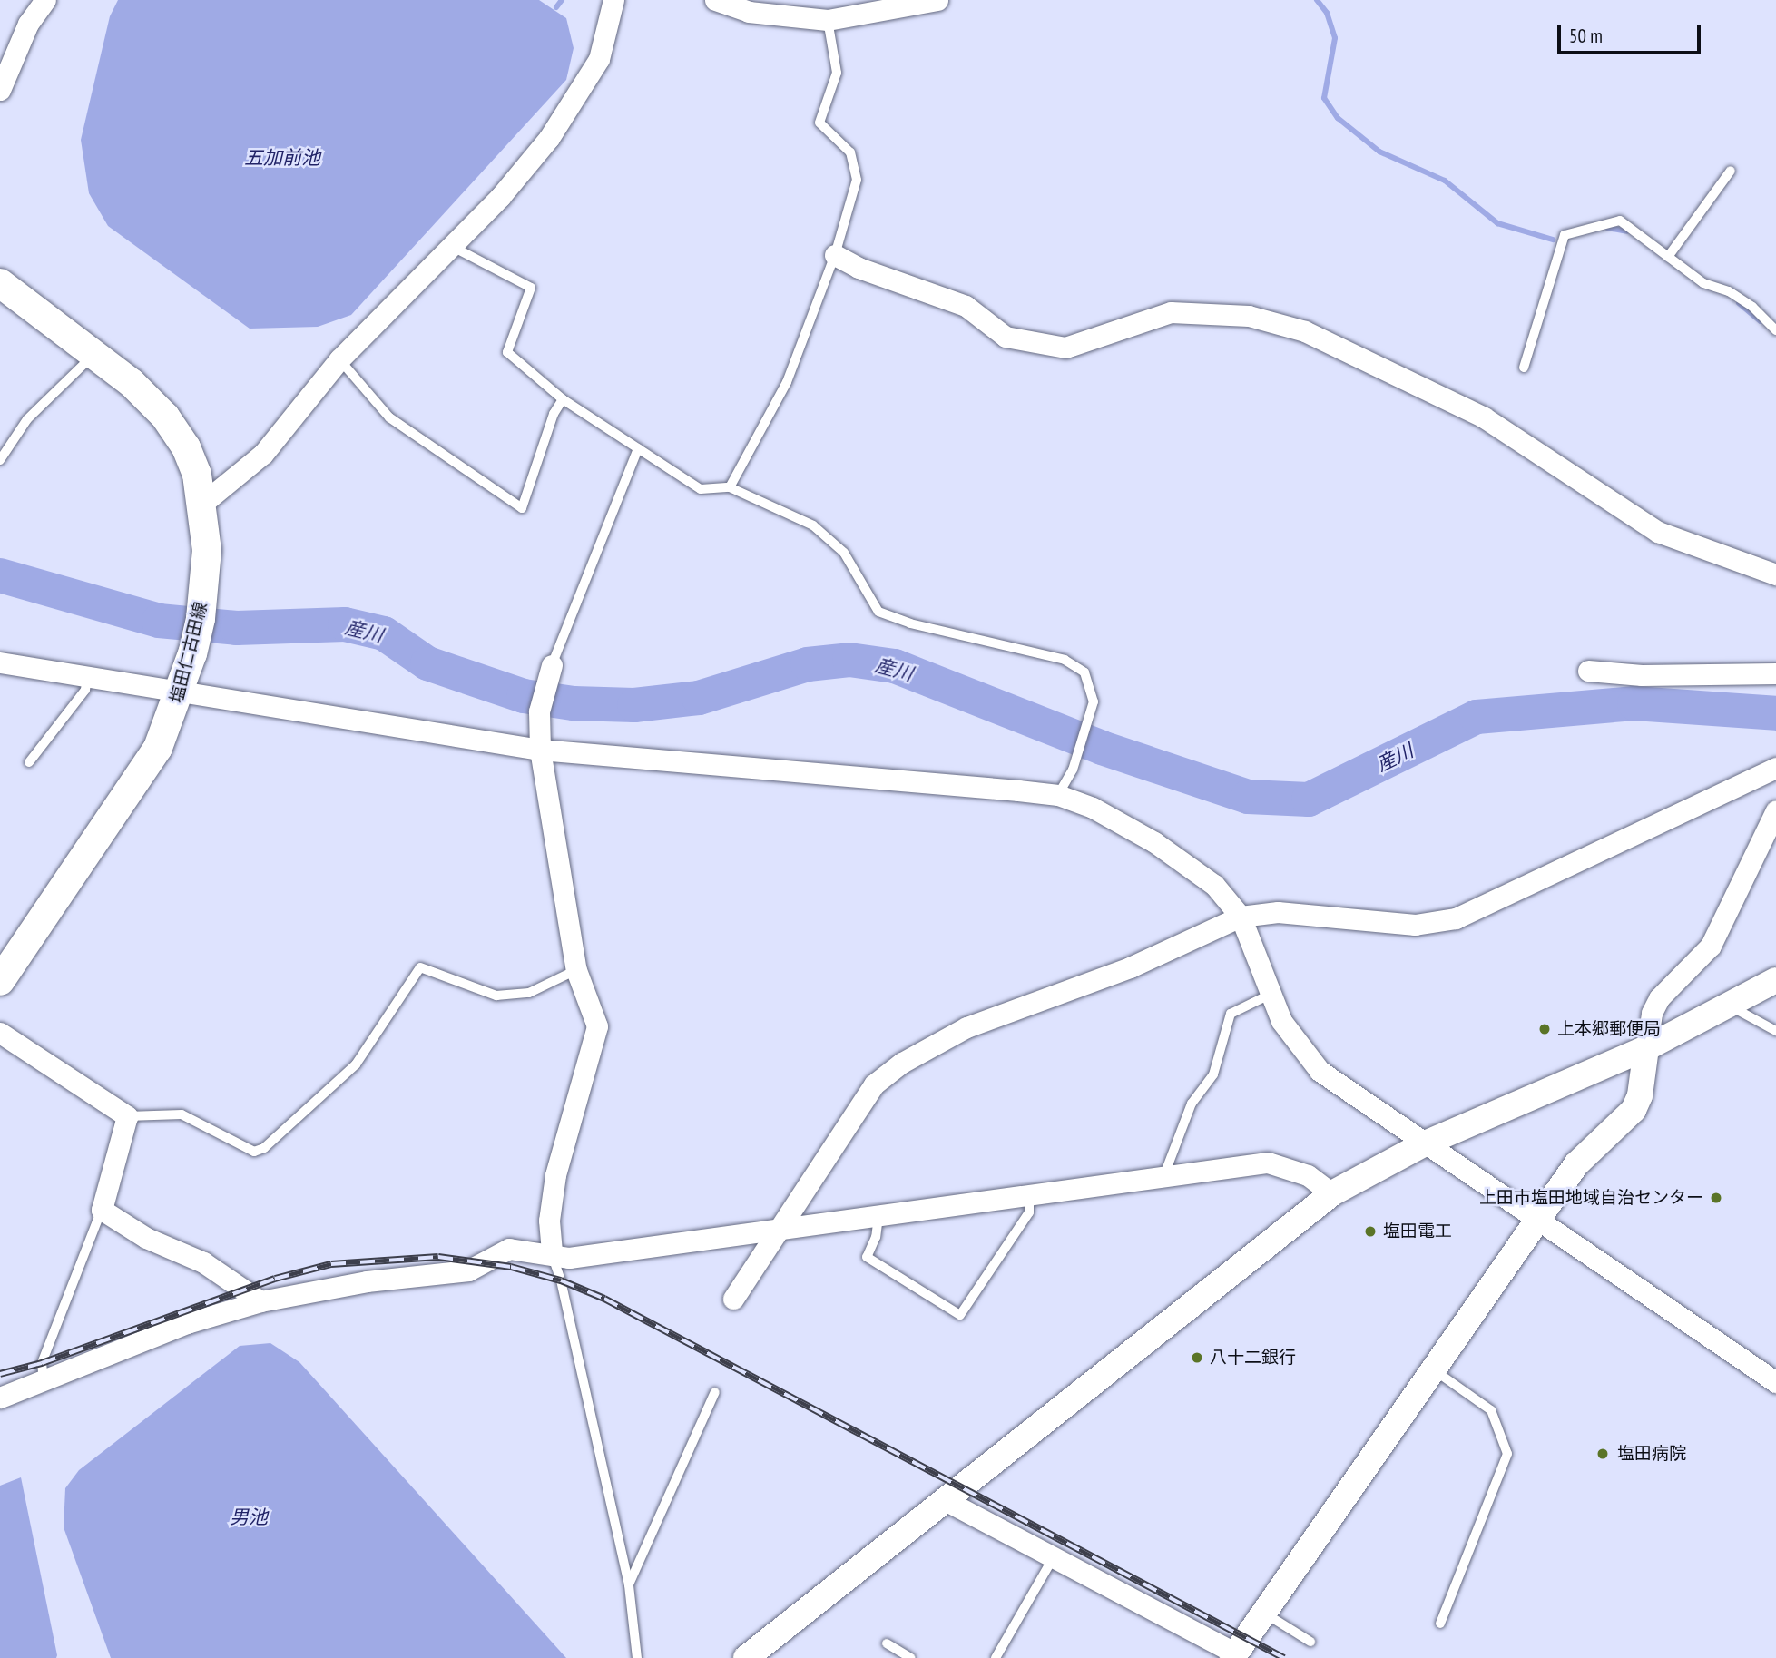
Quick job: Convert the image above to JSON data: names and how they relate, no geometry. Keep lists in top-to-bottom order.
{
  "streets": {
    "main road": ["塩田仁古田線"]
  },
  "water": ["五加前池", "産川", "男池"],
  "places": [
    "上本郷郵便局",
    "上田市塩田地域自治センター",
    "塩田電工",
    "八十二銀行",
    "塩田病院"
  ],
  "scale_bar": "50 m"
}
